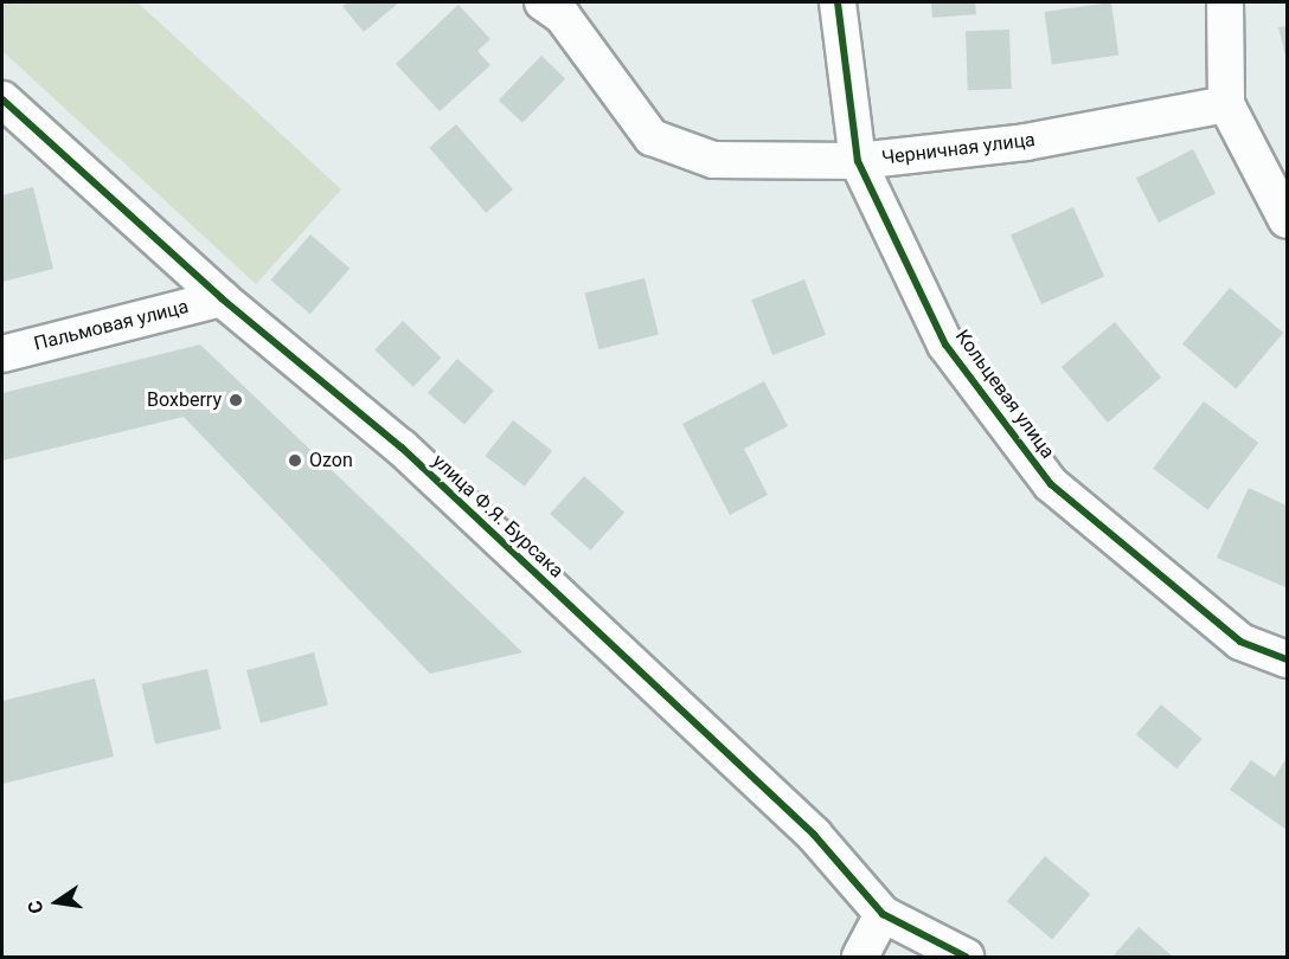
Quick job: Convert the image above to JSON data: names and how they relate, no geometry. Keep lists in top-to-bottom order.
{
  "streets": {
    "street": [
      "Черничная улица",
      "Пальмовая улица",
      "Кольцевая улица",
      "улица Ф.Я. Бурсака"
    ]
  },
  "crossings": [
    ["Черничная улица", "Кольцевая улица"],
    ["Пальмовая улица", "улица Ф.Я. Бурсака"]
  ],
  "places": ["Boxberry", "Ozon"],
  "north": "left"
}
